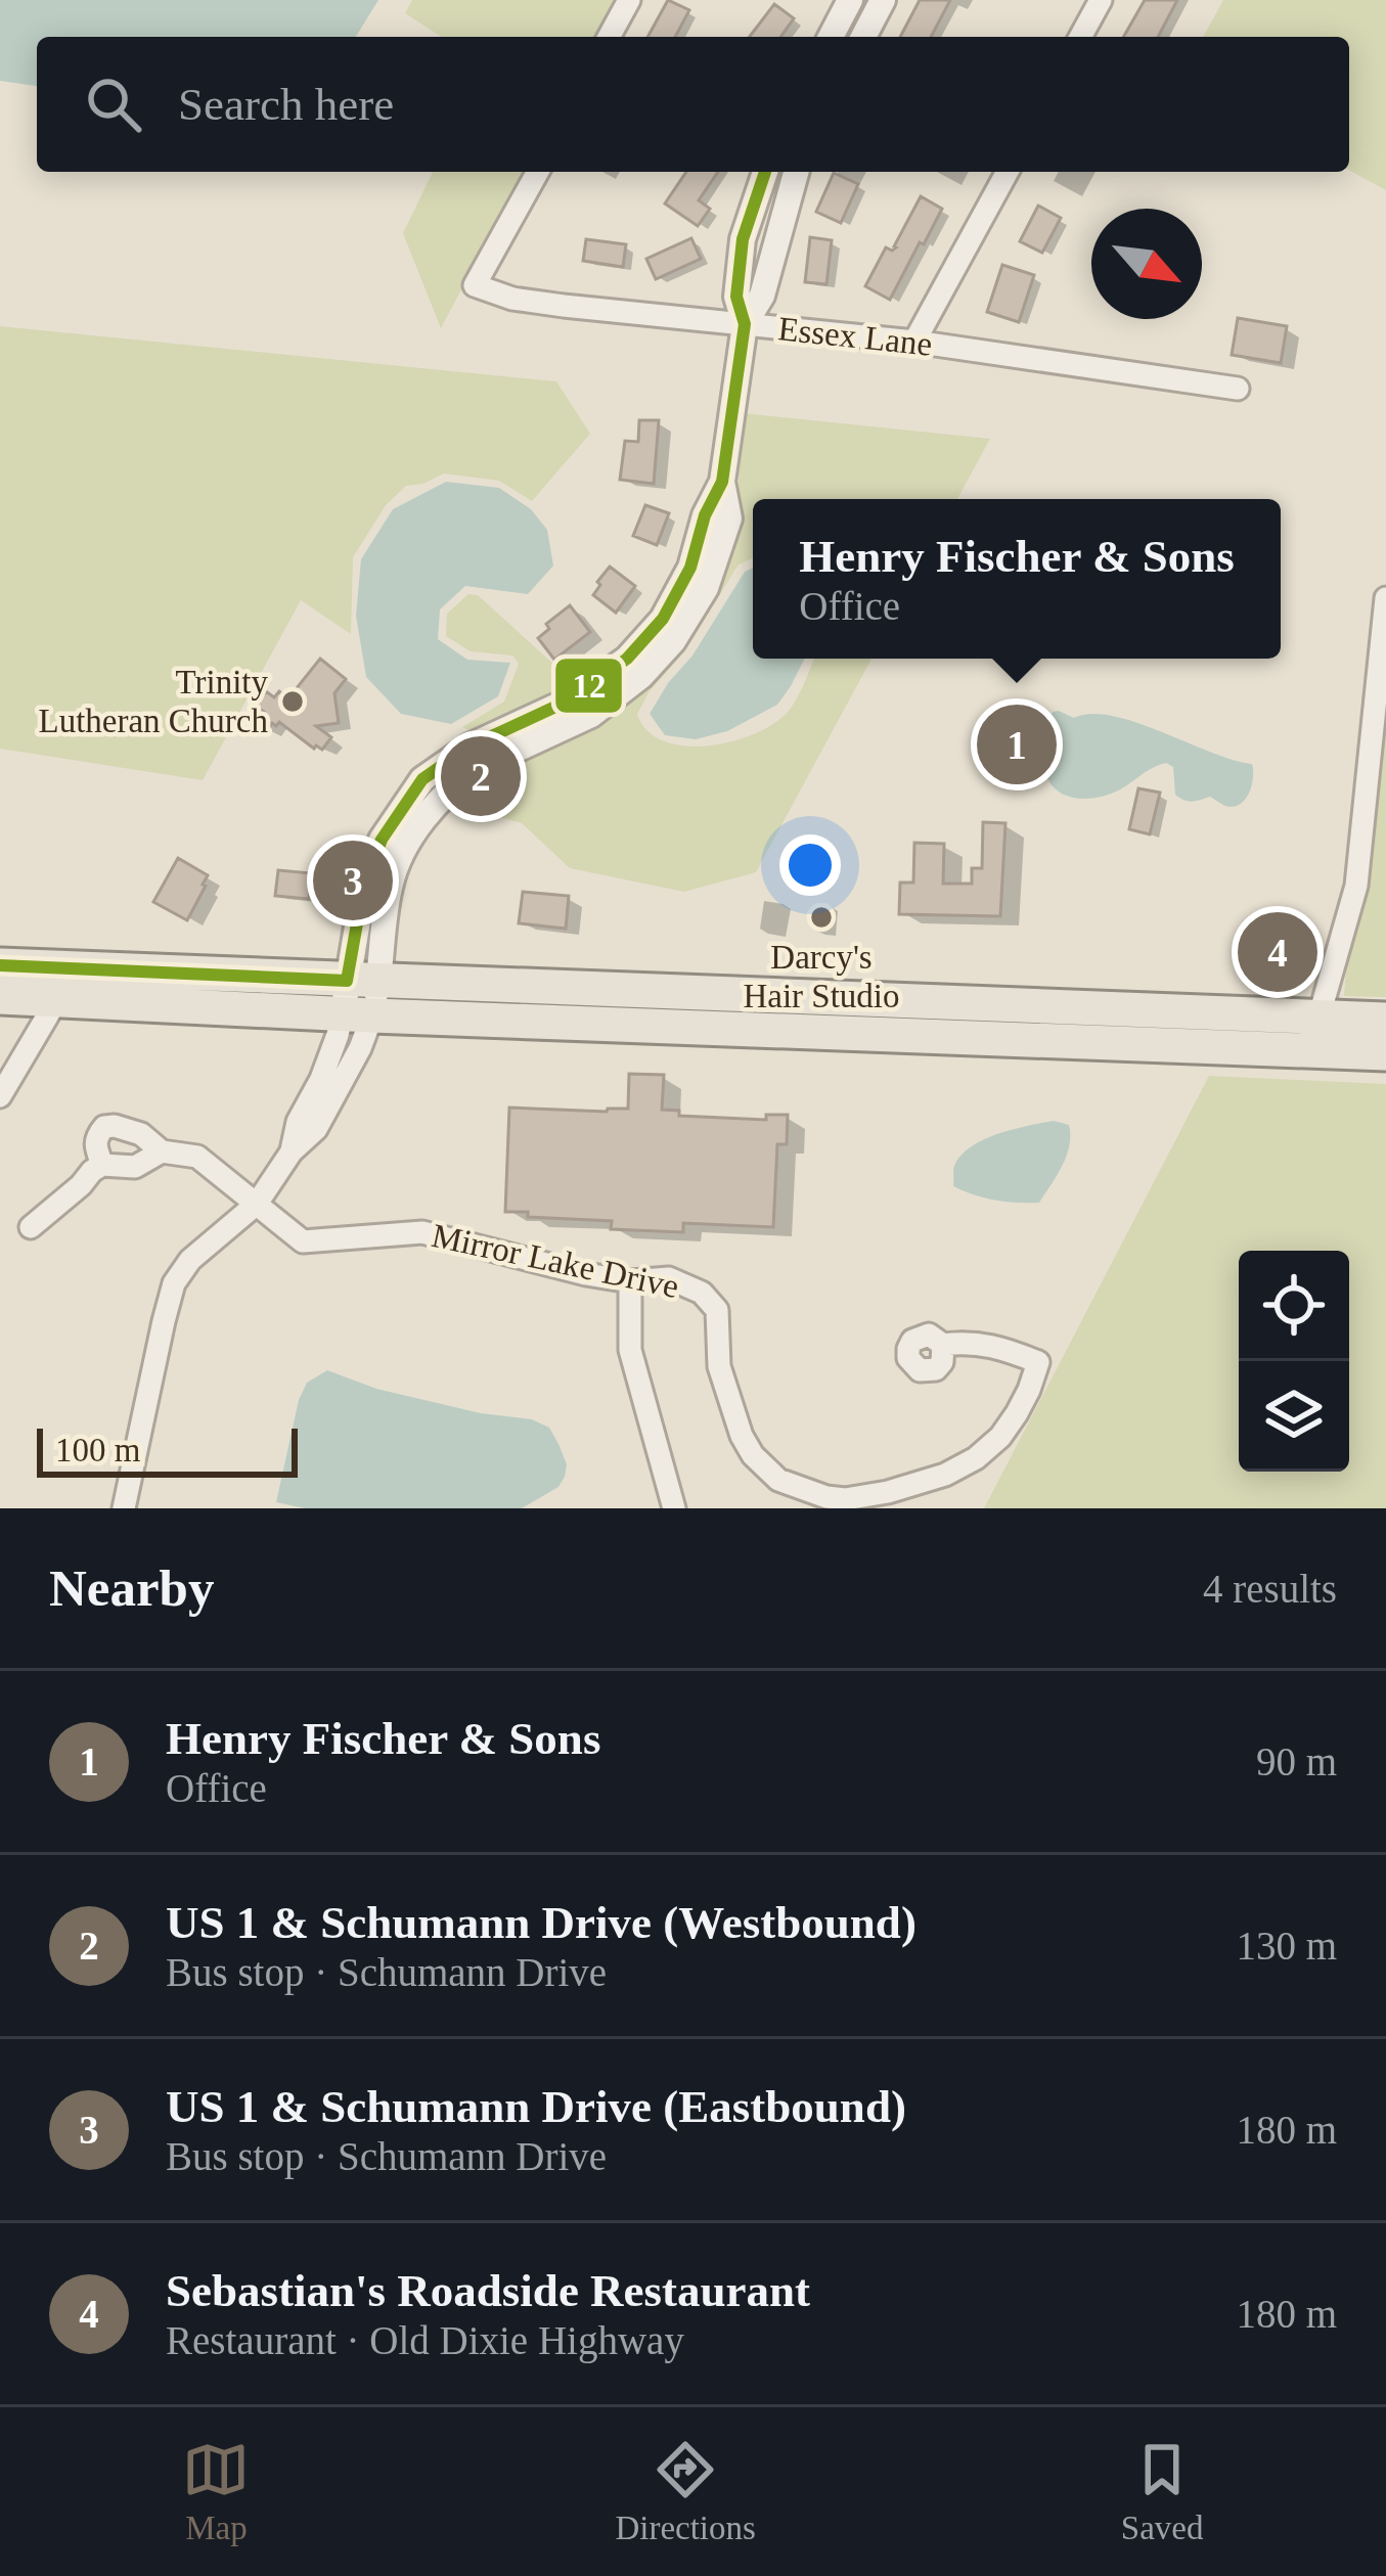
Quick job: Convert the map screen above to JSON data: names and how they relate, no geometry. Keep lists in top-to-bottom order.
{
  "streets": {
    "street": ["Essex Lane", "Mirror Lake Drive"]
  },
  "places": ["Trinity Lutheran Church", "Darcy's Hair Studio"],
  "lines": ["transit line 12"],
  "scale_bar": "100 m",
  "north": "bottom right",
  "page": {
    "search": "Search here",
    "popup": ["Henry Fischer & Sons", "Office"],
    "pins": [
      "1",
      "2",
      "3",
      "4"
    ],
    "scale": "100 m",
    "heading": ["Nearby", "4 results"],
    "list": [
      {
        "mark": "1",
        "name": "Henry Fischer & Sons",
        "note": "Office",
        "value": "90 m"
      },
      {
        "mark": "2",
        "name": "US 1 & Schumann Drive (Westbound)",
        "note": "Bus stop · Schumann Drive",
        "value": "130 m"
      },
      {
        "mark": "3",
        "name": "US 1 & Schumann Drive (Eastbound)",
        "note": "Bus stop · Schumann Drive",
        "value": "180 m"
      },
      {
        "mark": "4",
        "name": "Sebastian's Roadside Restaurant",
        "note": "Restaurant · Old Dixie Highway",
        "value": "180 m"
      }
    ],
    "nav": ["Map", "Directions", "Saved"]
  }
}
